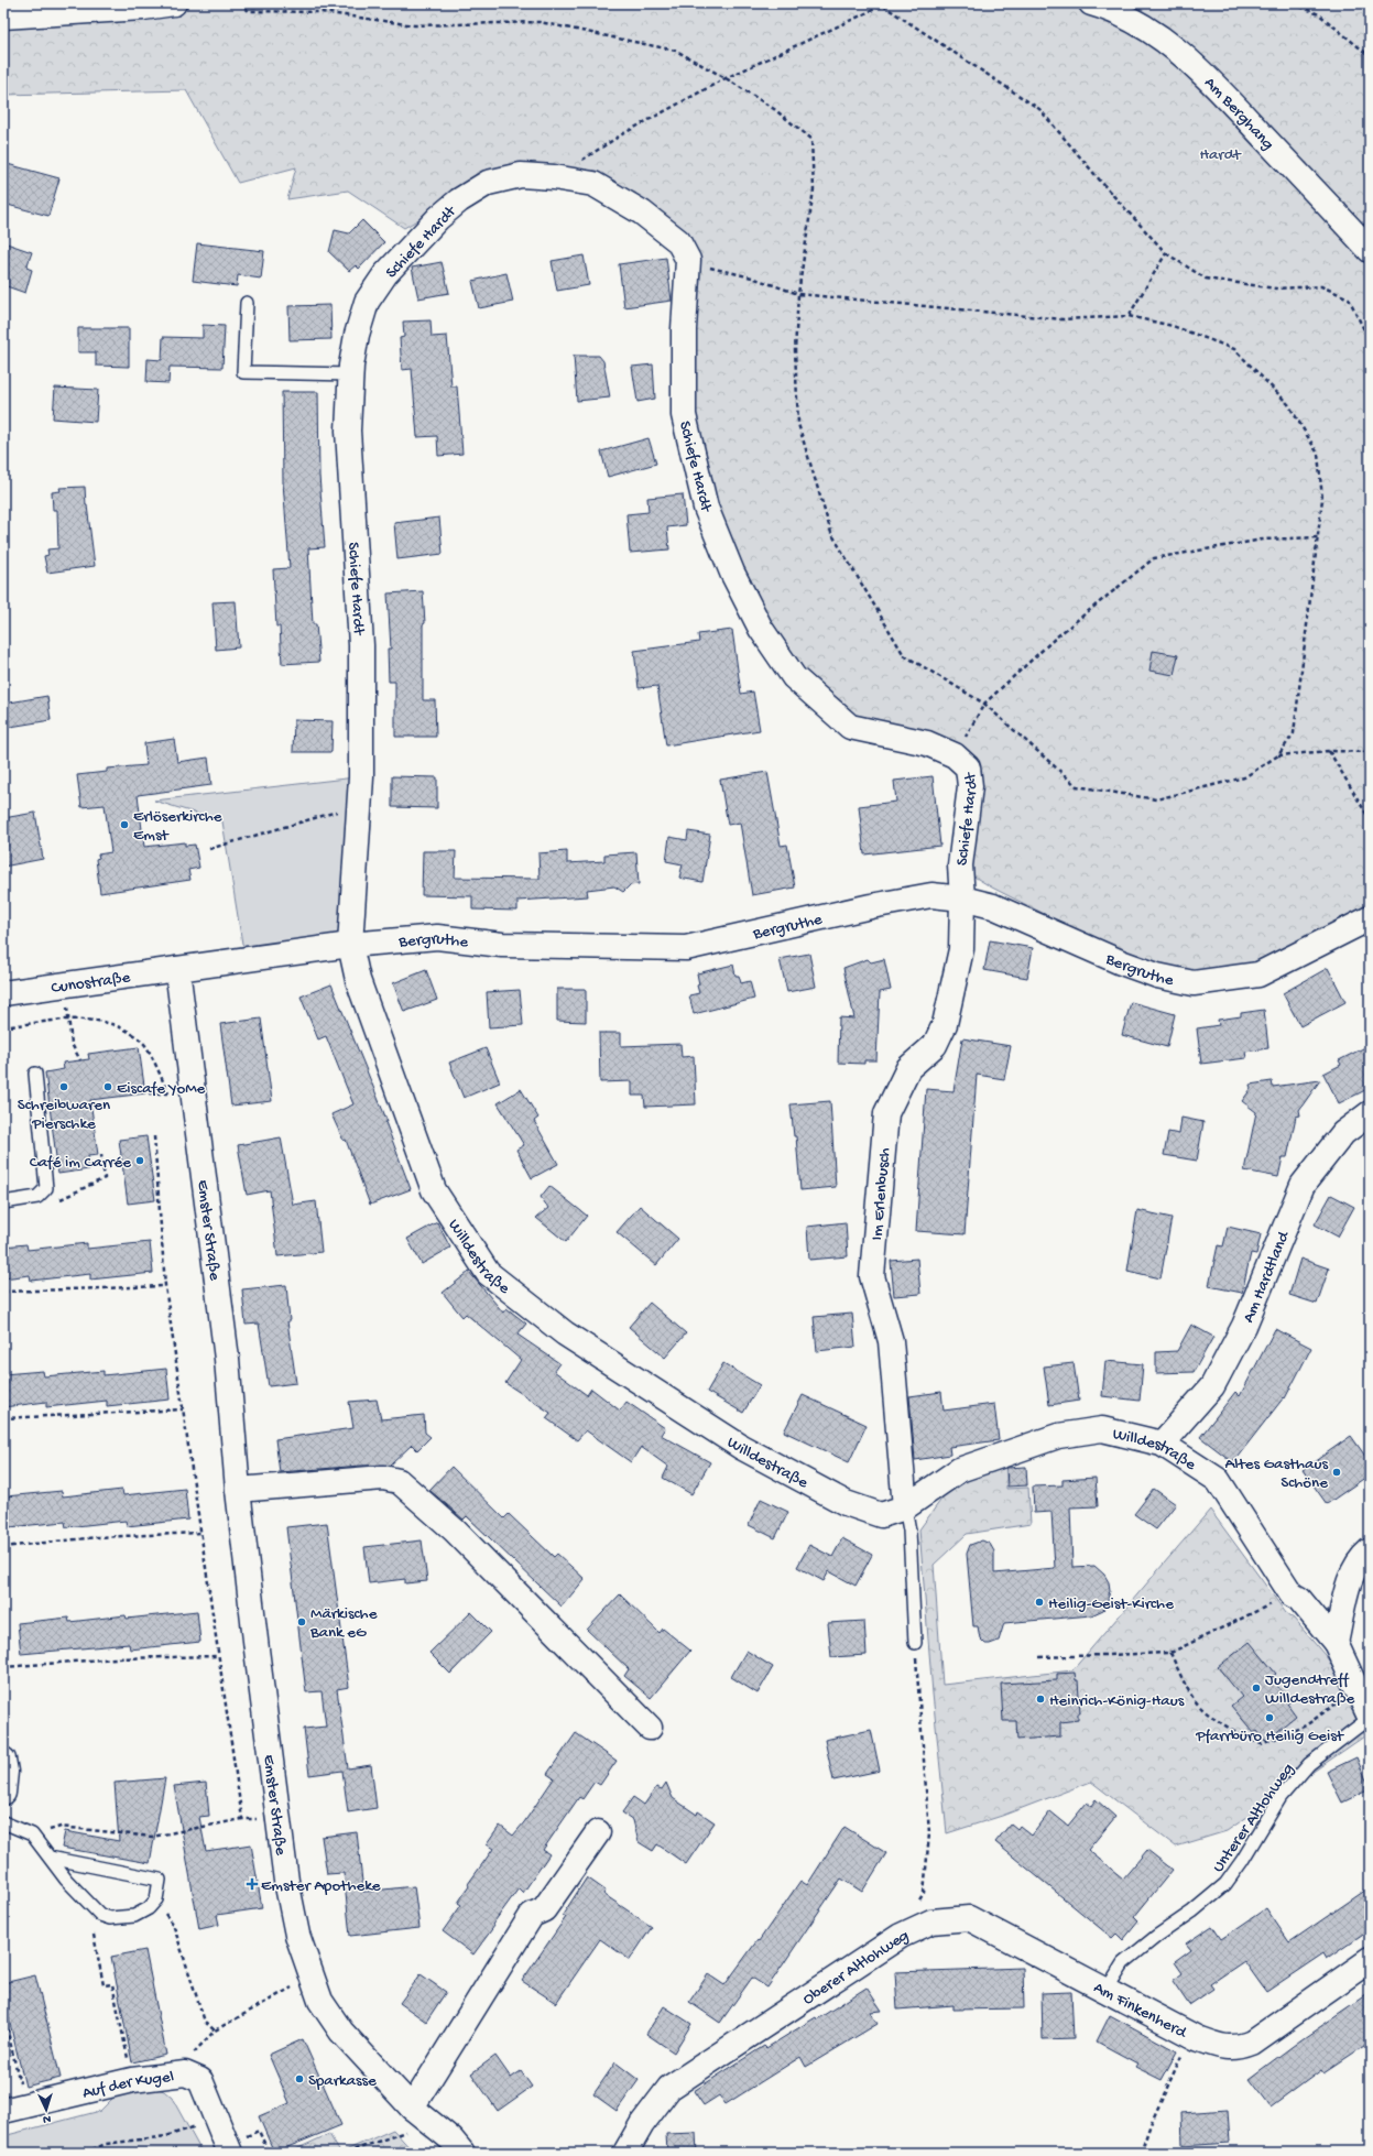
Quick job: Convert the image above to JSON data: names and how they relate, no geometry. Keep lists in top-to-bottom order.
{
  "streets": {
    "street": [
      "Am Berghang",
      "Schiefe Hardt",
      "Bergruthe",
      "Cunostraße",
      "Im Erlenbusch",
      "Emster Straße",
      "Willdestraße",
      "Am Hardtland",
      "Oberer Altlohweg",
      "Am Finkenherd",
      "Auf der Kugel"
    ],
    "lane": ["Unterer Altlohweg"]
  },
  "crossings": [
    ["Schiefe Hardt", "Bergruthe"],
    ["Schiefe Hardt", "Im Erlenbusch"],
    ["Schiefe Hardt", "Willdestraße"],
    ["Bergruthe", "Cunostraße"],
    ["Bergruthe", "Im Erlenbusch"],
    ["Bergruthe", "Emster Straße"],
    ["Bergruthe", "Willdestraße"],
    ["Cunostraße", "Emster Straße"],
    ["Im Erlenbusch", "Willdestraße"],
    ["Willdestraße", "Am Hardtland"],
    ["Willdestraße", "Unterer Altlohweg"],
    ["Unterer Altlohweg", "Am Finkenherd"],
    ["Oberer Altlohweg", "Am Finkenherd"]
  ],
  "parks": ["Hardt"],
  "places": {
    "other": [
      "Erlöserkirche Emst",
      "Schreibwaren Pierschke",
      "Eiscafe YoMe",
      "Café im Carrée",
      "Altes Gasthaus Schöne",
      "Heilig-Geist-Kirche",
      "Märkische Bank eG",
      "Jugendtreff Willdestraße",
      "Heinrich-König-Haus",
      "Pfarrbüro Heilig Geist",
      "Sparkasse"
    ],
    "health": ["Emster Apotheke"]
  },
  "north": "bottom"
}
